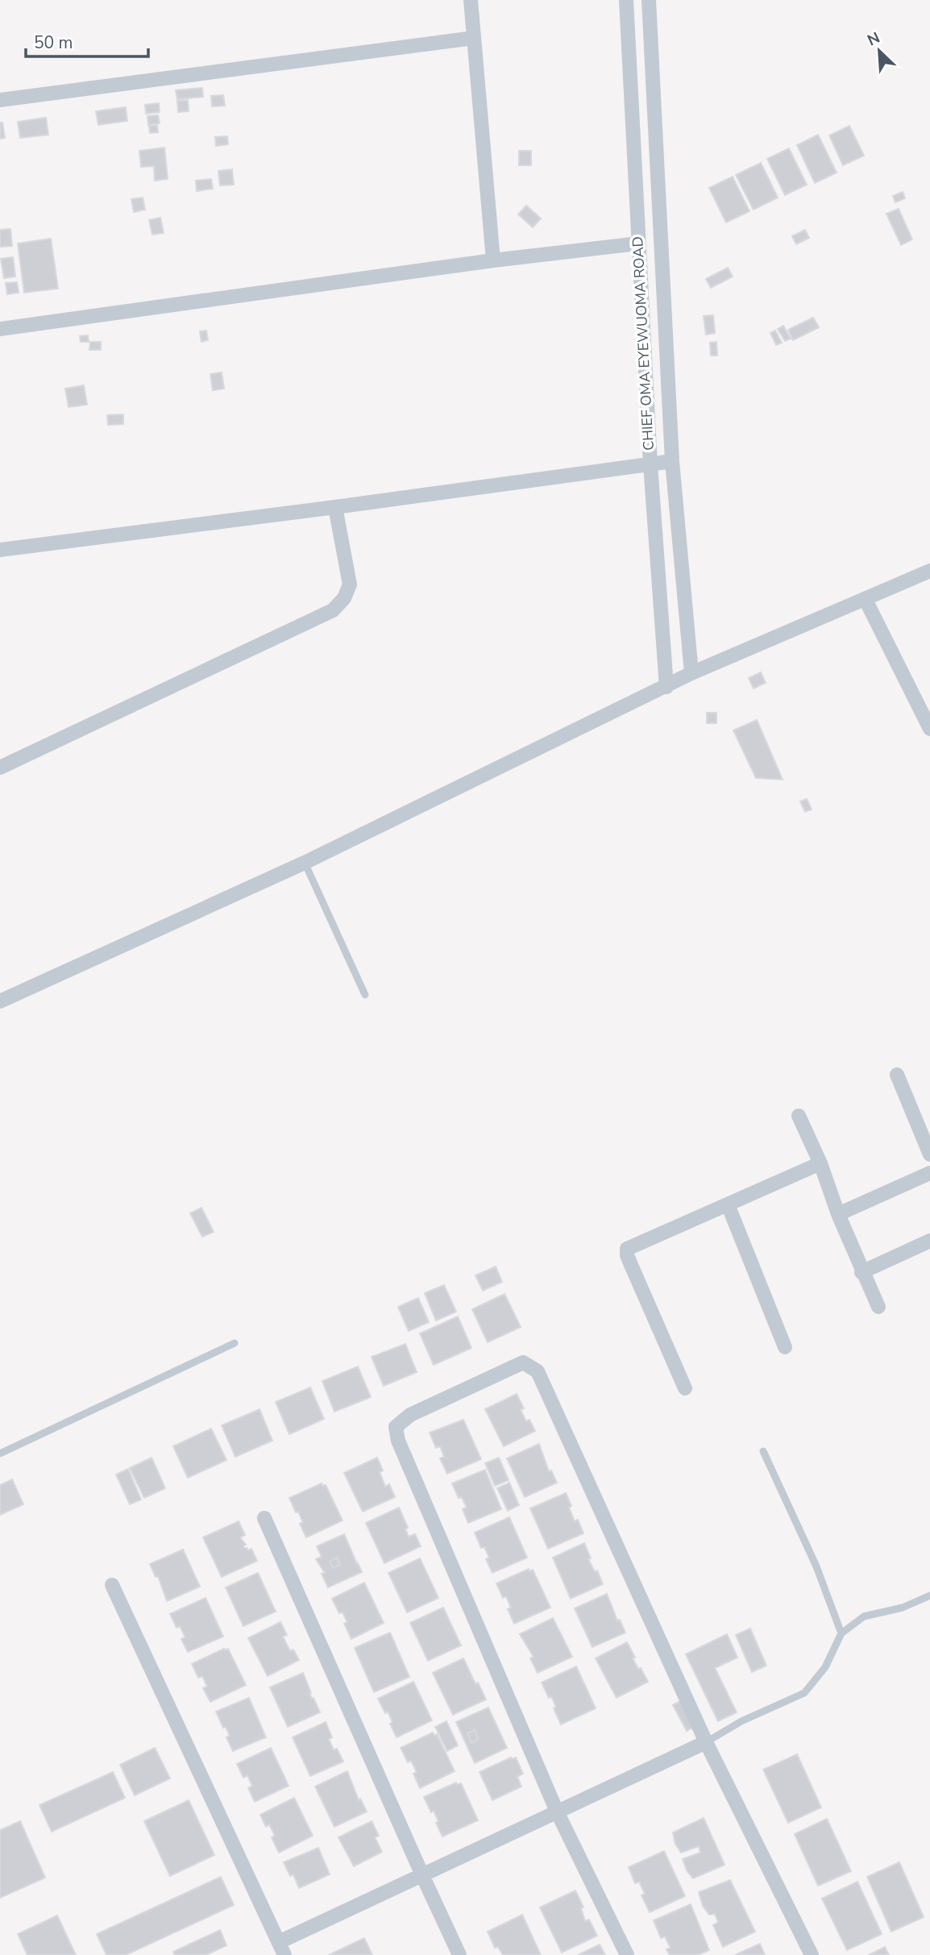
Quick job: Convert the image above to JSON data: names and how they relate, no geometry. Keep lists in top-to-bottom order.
{
  "streets": {
    "street": ["CHIEF OMA EYEWUOMA ROAD"]
  },
  "scale_bar": "50 m",
  "north": "top left"
}
